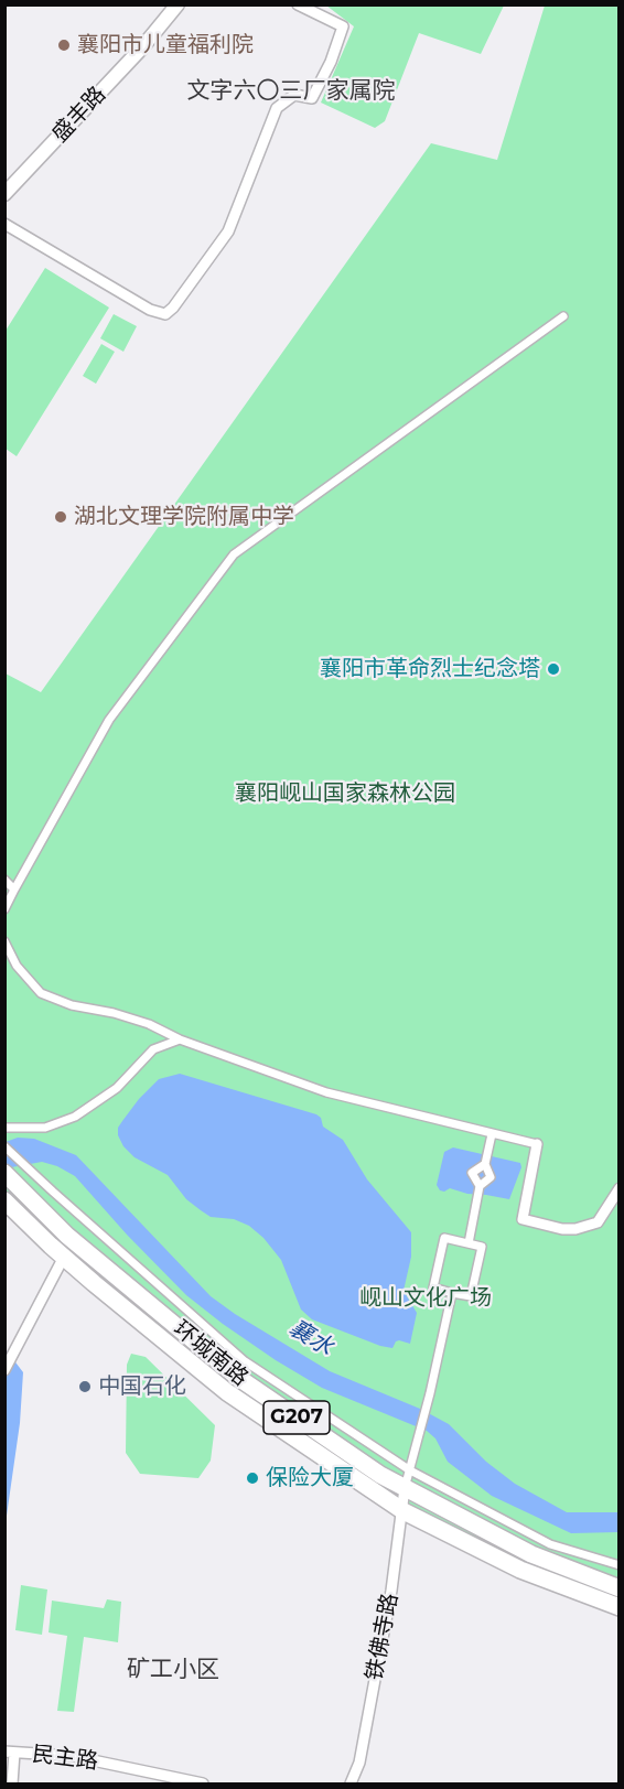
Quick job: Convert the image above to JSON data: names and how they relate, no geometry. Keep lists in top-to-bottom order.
{
  "streets": {
    "highway": ["环城南路", "G207"],
    "street": ["盛丰路", "铁佛寺路", "民主路"]
  },
  "crossings": [
    ["环城南路", "铁佛寺路"]
  ],
  "districts": ["文字六〇三厂家属院", "矿工小区"],
  "water": ["襄水"],
  "parks": ["襄阳岘山国家森林公园", "岘山文化广场"],
  "places": [
    "襄阳市儿童福利院",
    "湖北文理学院附属中学",
    "襄阳市革命烈士纪念塔",
    "中国石化",
    "保险大厦"
  ]
}
